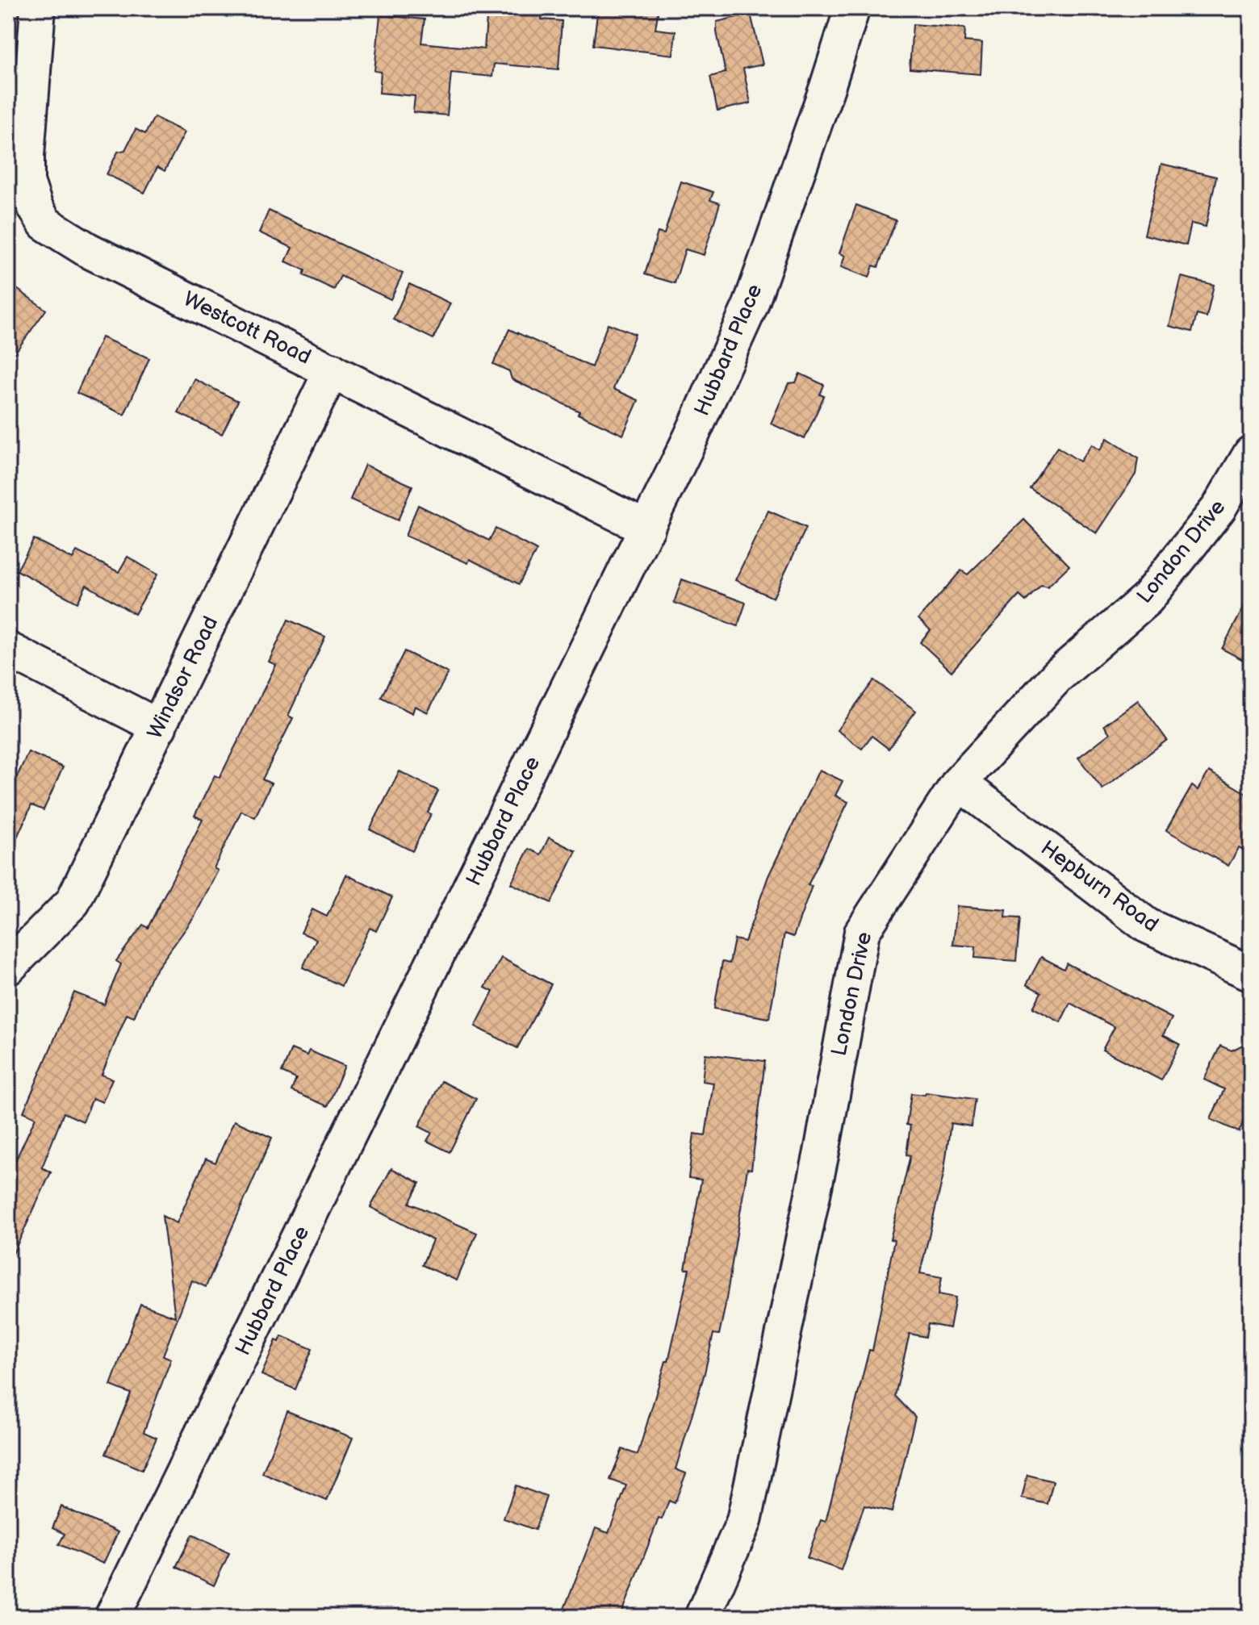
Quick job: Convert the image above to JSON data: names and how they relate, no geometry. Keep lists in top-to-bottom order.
{
  "streets": {
    "street": [
      "Westcott Road",
      "Hubbard Place",
      "London Drive",
      "Windsor Road",
      "Hepburn Road"
    ]
  },
  "crossings": [
    ["Westcott Road", "Hubbard Place"],
    ["Westcott Road", "Windsor Road"],
    ["London Drive", "Hepburn Road"]
  ]
}
